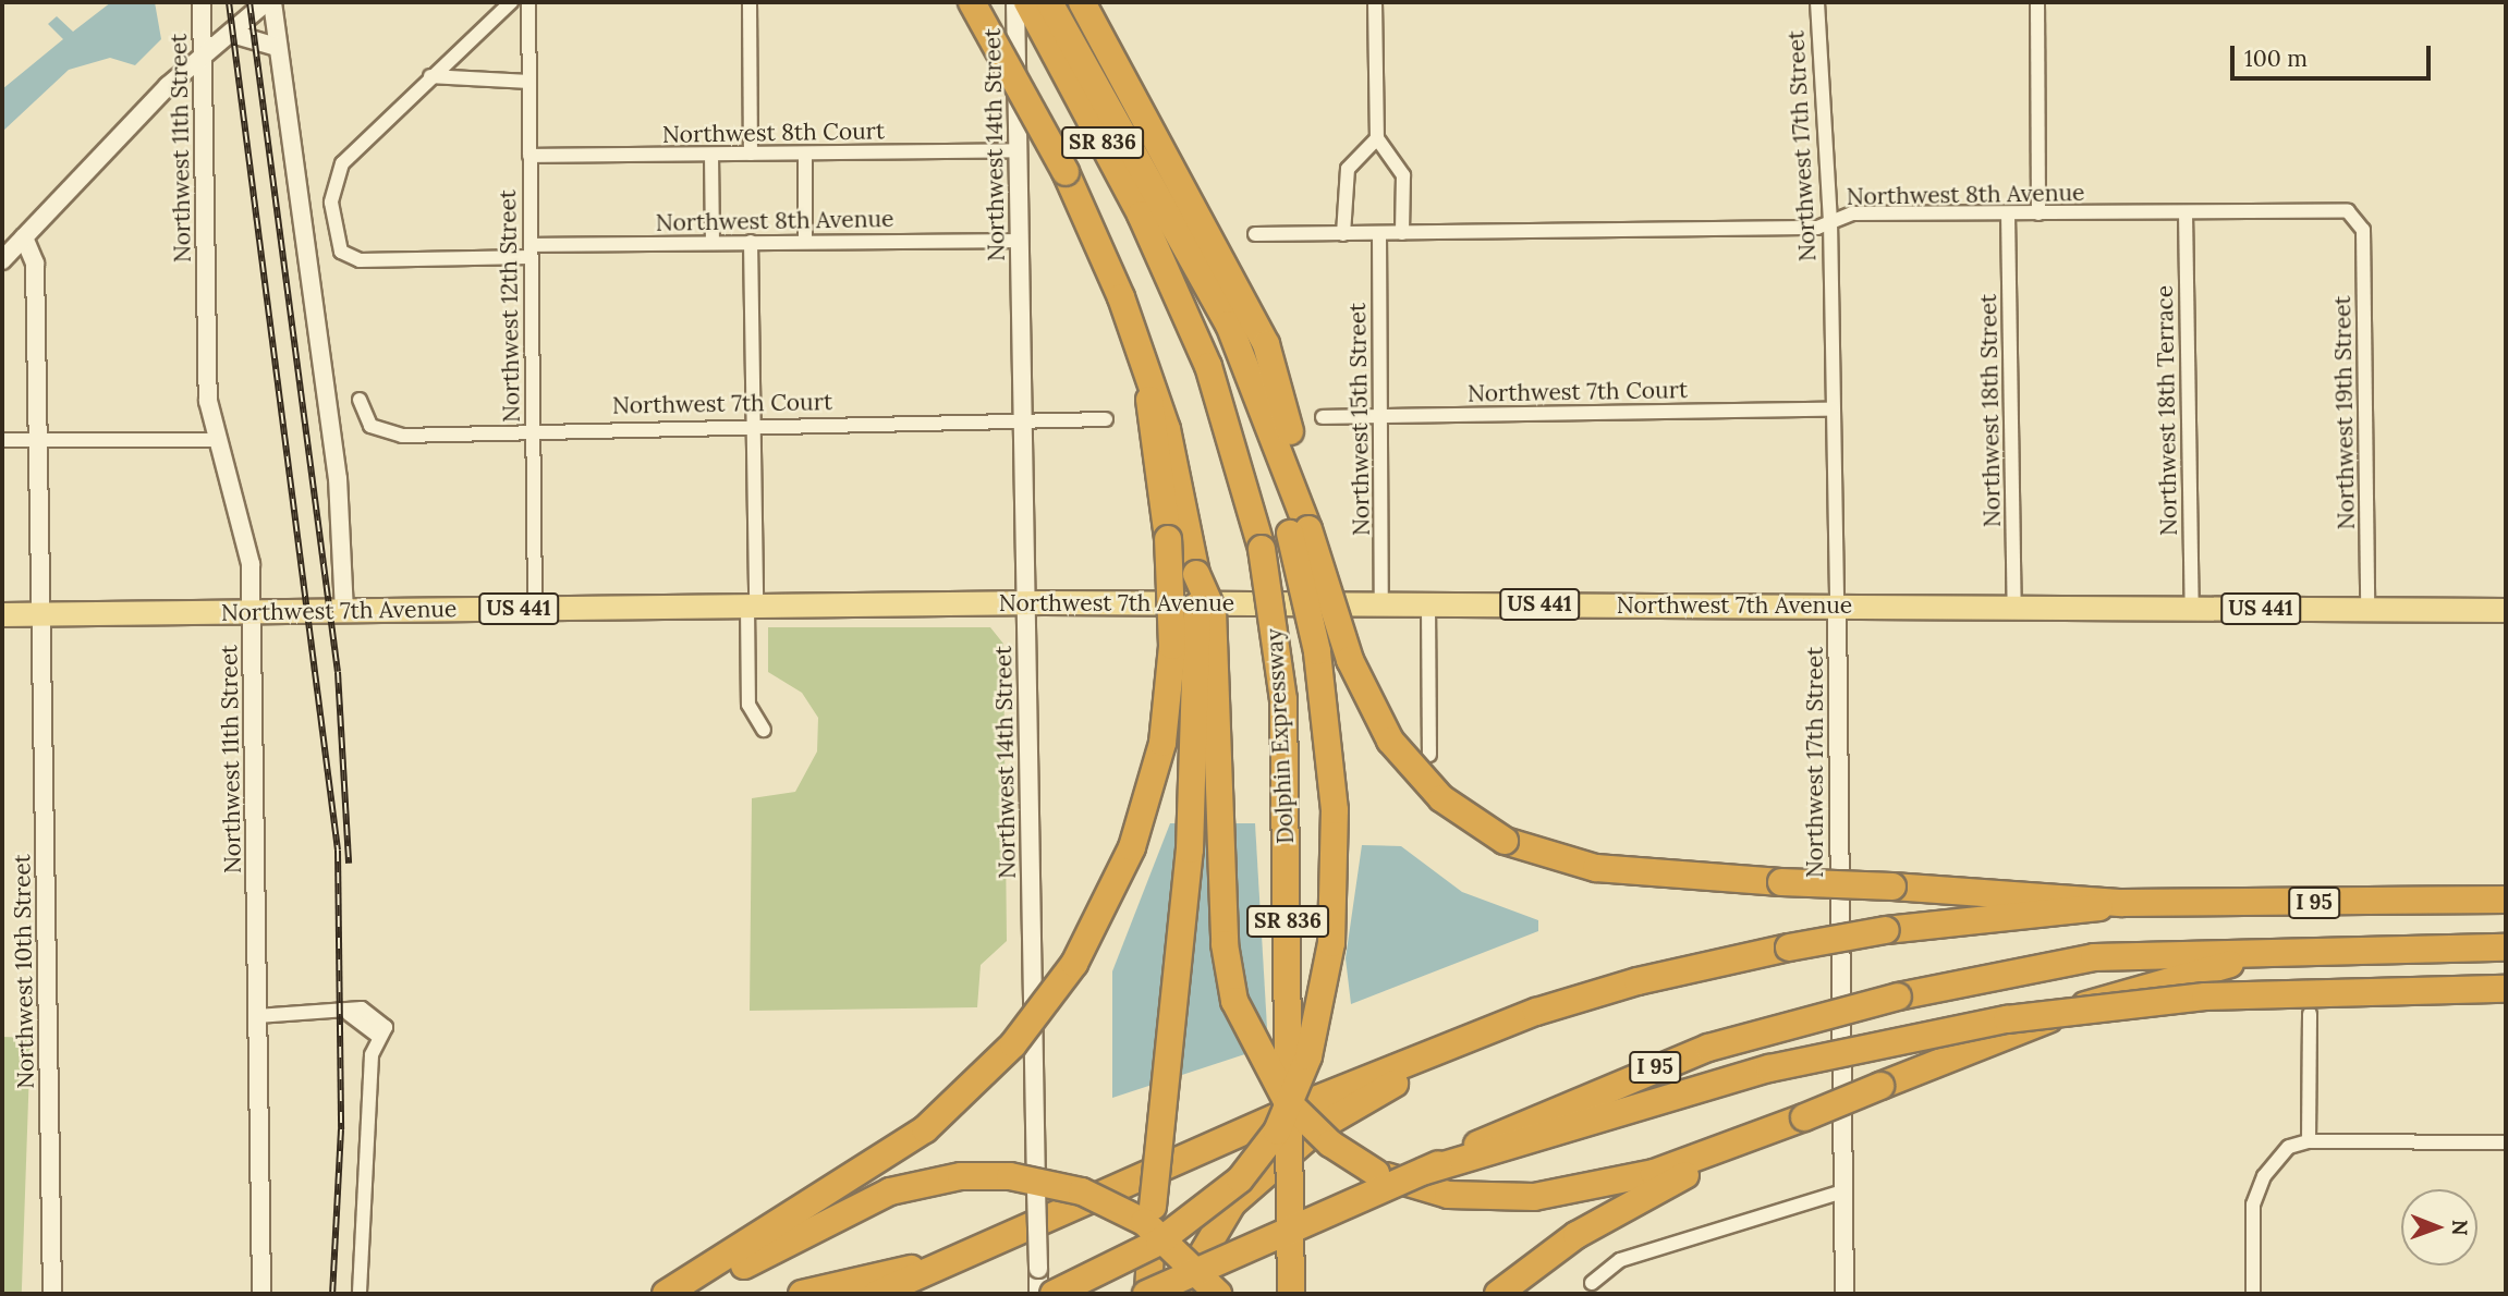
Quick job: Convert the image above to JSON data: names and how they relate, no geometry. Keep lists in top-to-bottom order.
{
  "streets": {
    "highway": ["SR 836", "Dolphin Expressway", "I 95"],
    "main road": ["Northwest 7th Avenue", "US 441"],
    "street": [
      "Northwest 8th Court",
      "Northwest 14th Street",
      "Northwest 17th Street",
      "Northwest 11th Street",
      "Northwest 8th Avenue",
      "Northwest 12th Street",
      "Northwest 7th Court",
      "Northwest 18th Street",
      "Northwest 18th Terrace",
      "Northwest 19th Street",
      "Northwest 15th Street",
      "Northwest 10th Street"
    ]
  },
  "crossings": [
    ["Northwest 8th Court", "Northwest 14th Street"],
    ["Northwest 8th Court", "Northwest 12th Street"],
    ["Northwest 14th Street", "Northwest 8th Avenue"],
    ["Northwest 14th Street", "Northwest 7th Court"],
    ["Northwest 14th Street", "Northwest 7th Avenue"],
    ["Northwest 17th Street", "Northwest 8th Avenue"],
    ["Northwest 17th Street", "Northwest 7th Court"],
    ["Northwest 17th Street", "Northwest 7th Avenue"],
    ["Northwest 11th Street", "Northwest 7th Avenue"],
    ["Northwest 8th Avenue", "Northwest 12th Street"],
    ["Northwest 8th Avenue", "Northwest 18th Street"],
    ["Northwest 8th Avenue", "Northwest 18th Terrace"],
    ["Northwest 8th Avenue", "Northwest 19th Street"],
    ["Northwest 8th Avenue", "Northwest 15th Street"],
    ["Northwest 12th Street", "Northwest 7th Court"],
    ["Northwest 12th Street", "Northwest 7th Avenue"],
    ["Northwest 7th Court", "Northwest 15th Street"],
    ["Northwest 18th Street", "Northwest 7th Avenue"],
    ["Northwest 18th Terrace", "Northwest 7th Avenue"],
    ["Northwest 19th Street", "Northwest 7th Avenue"],
    ["Northwest 15th Street", "Northwest 7th Avenue"],
    ["Northwest 7th Avenue", "Northwest 10th Street"]
  ],
  "scale_bar": "100 m",
  "north": "right"
}
